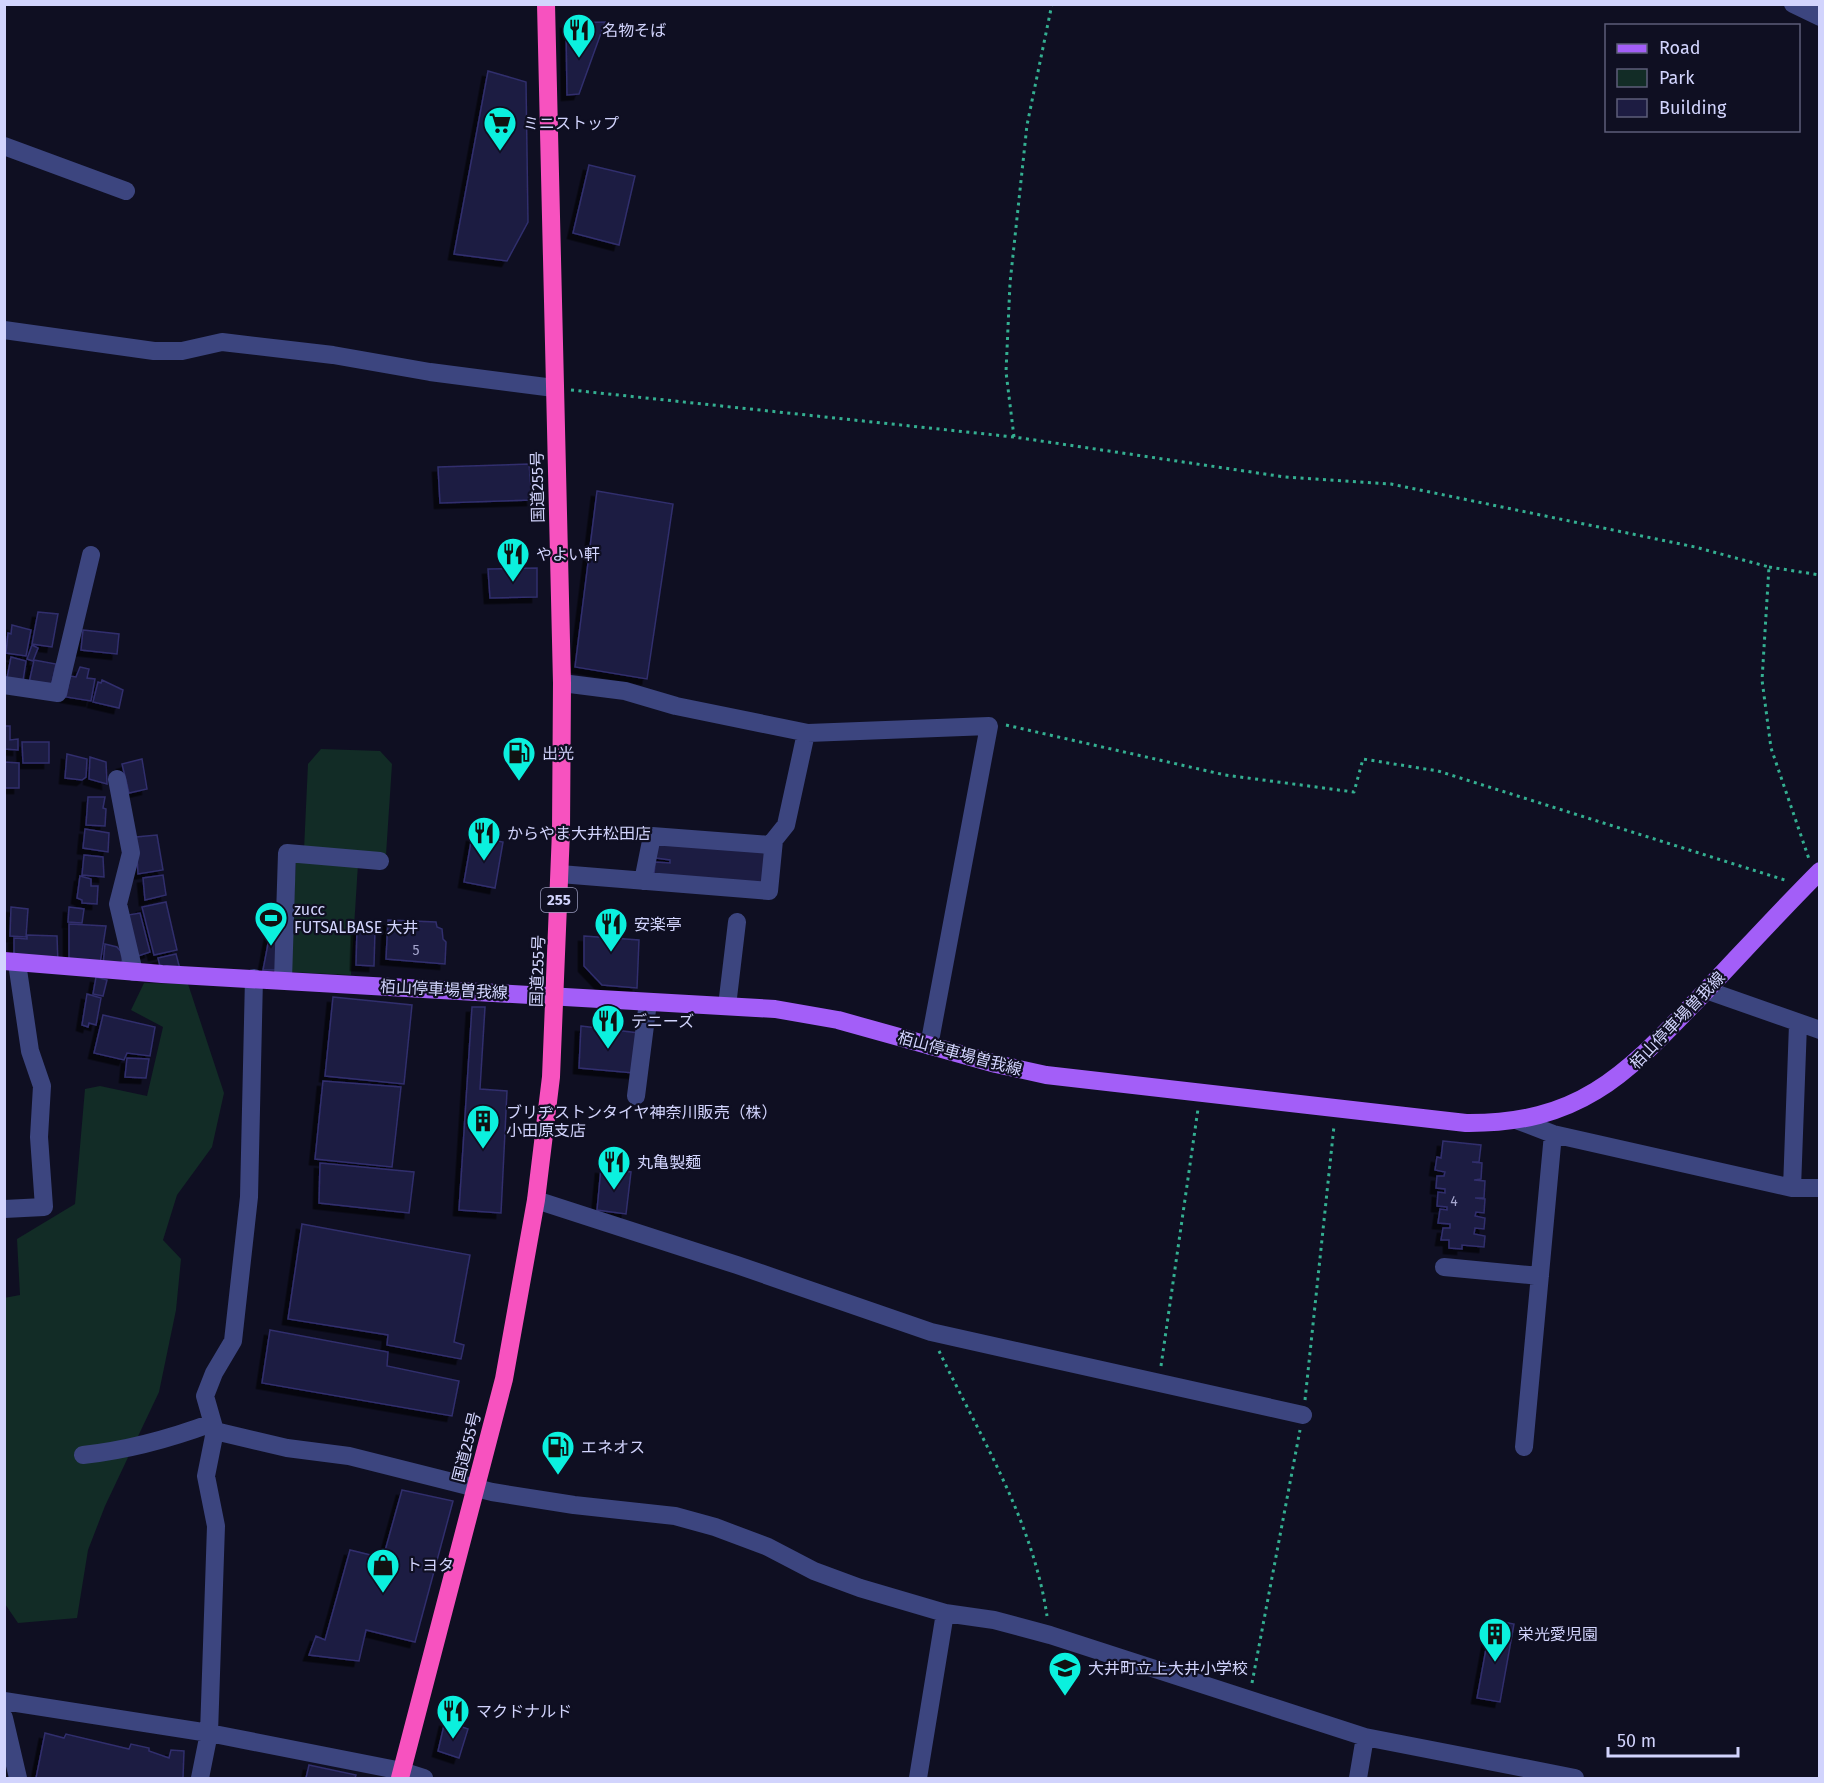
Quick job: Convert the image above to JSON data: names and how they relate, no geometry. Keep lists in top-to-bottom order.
{
  "streets": {
    "highway": ["国道255号", "255"],
    "main road": ["栢山停車場曽我線"]
  },
  "crossings": [
    ["国道255号", "栢山停車場曽我線"]
  ],
  "places": {
    "restaurant": [
      "名物そば",
      "やよい軒",
      "からやま大井松田店",
      "安楽亭",
      "デニーズ",
      "丸亀製麺",
      "マクドナルド"
    ],
    "supermarket": ["ミニストップ"],
    "fuel station": ["出光", "エネオス"],
    "sports": ["zucc FUTSALBASE 大井"],
    "building": ["ブリヂストンタイヤ神奈川販売（株） 小田原支店", "栄光愛児園"],
    "shop": ["トヨタ"],
    "school or university": ["大井町立上大井小学校"]
  },
  "house_numbers": ["5", "4"],
  "legend": ["Road", "Park", "Building"],
  "scale_bar": "50 m"
}
